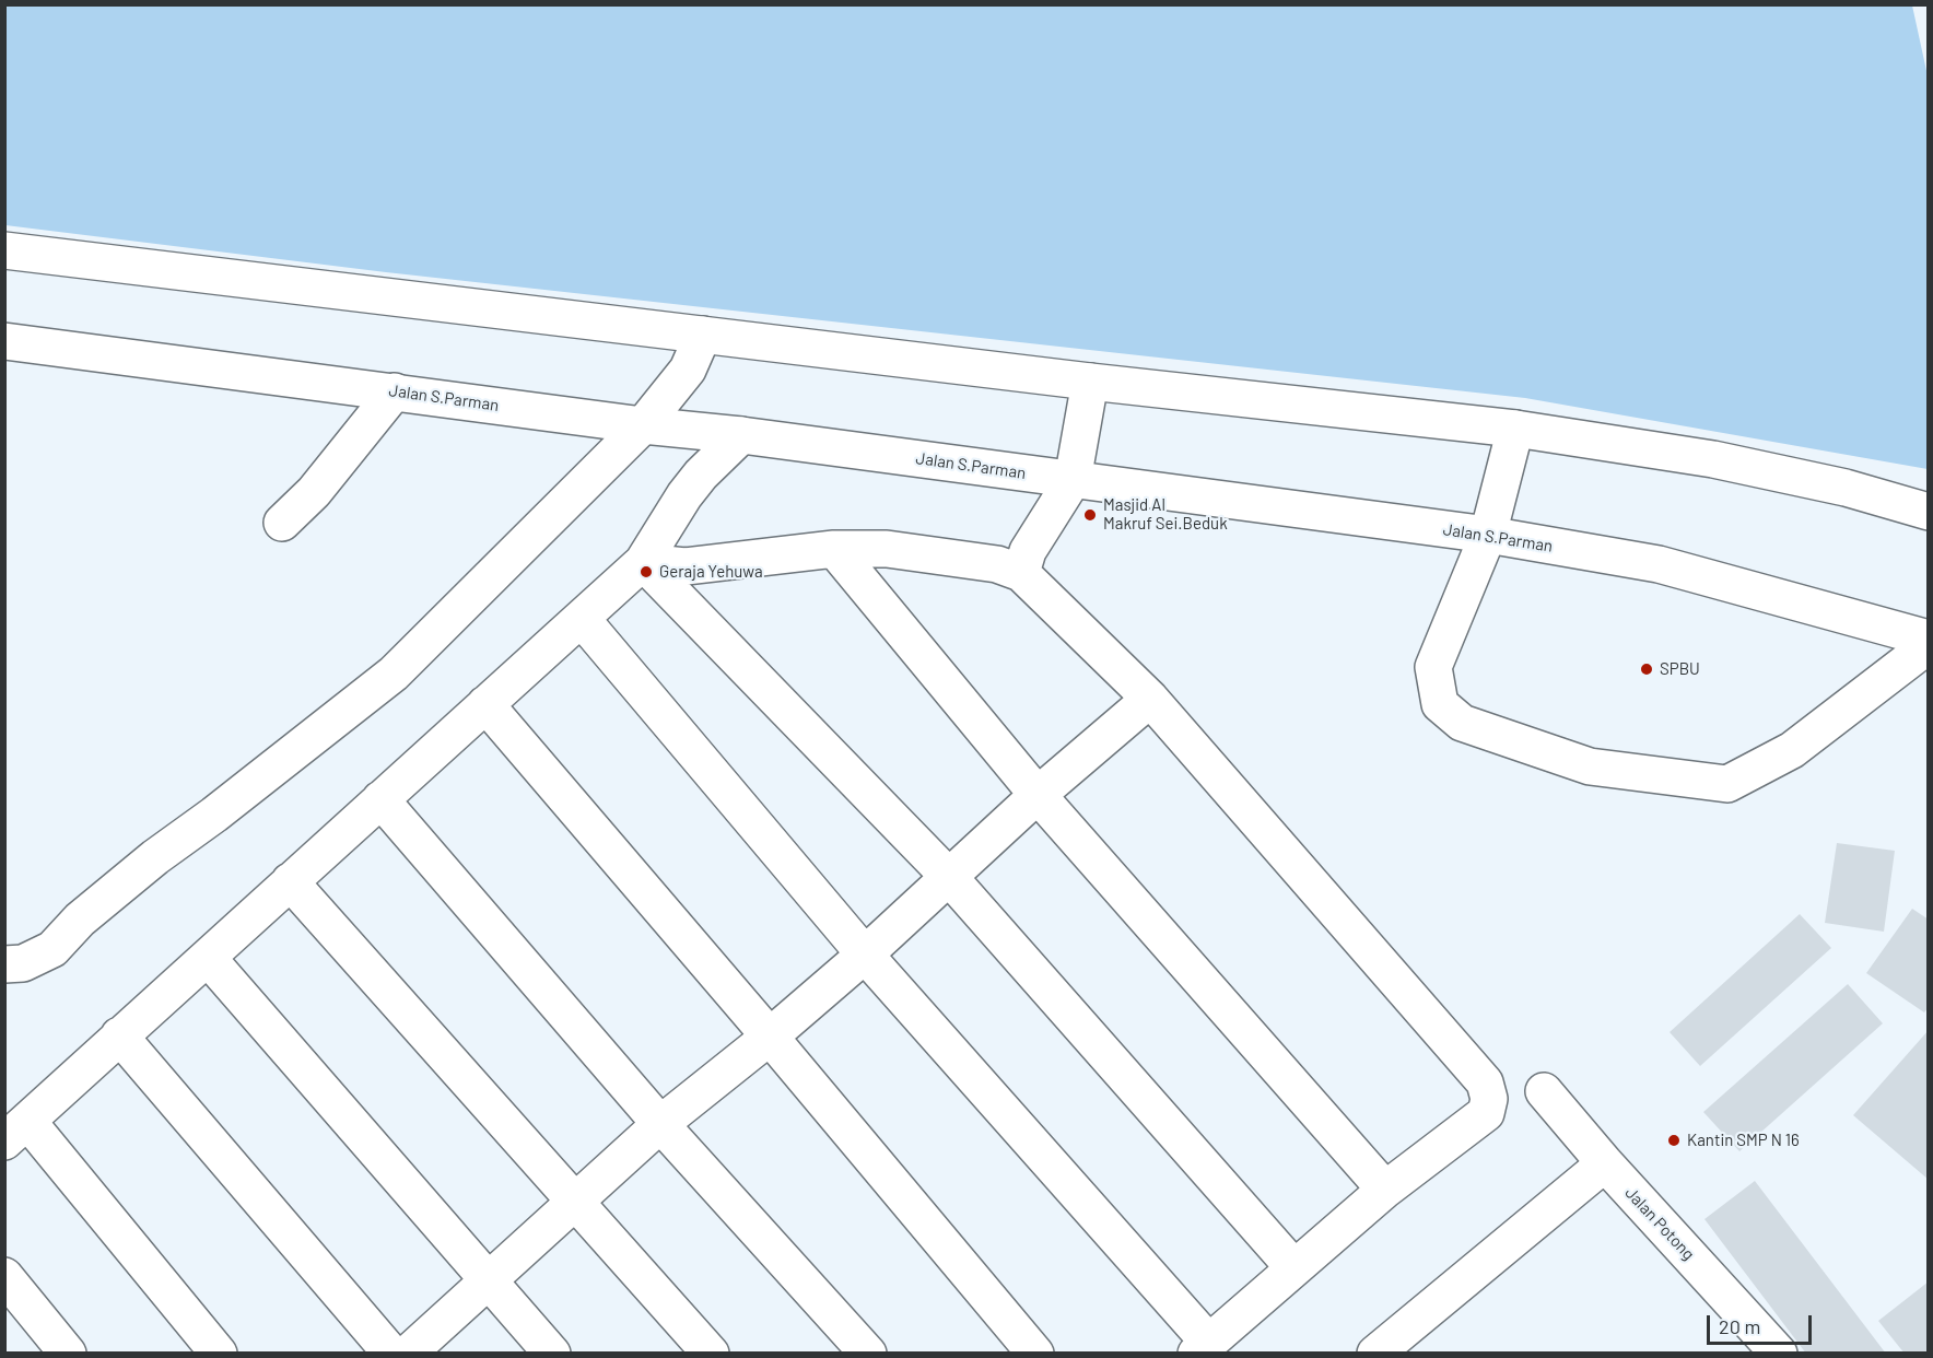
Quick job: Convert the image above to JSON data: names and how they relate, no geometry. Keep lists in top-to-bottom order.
{
  "streets": {
    "street": ["Jalan S.Parman", "Jalan Potong"]
  },
  "places": [
    "Masjid Al Makruf Sei.Beduk",
    "Geraja Yehuwa",
    "SPBU",
    "Kantin SMP N 16"
  ],
  "scale_bar": "20 m"
}
